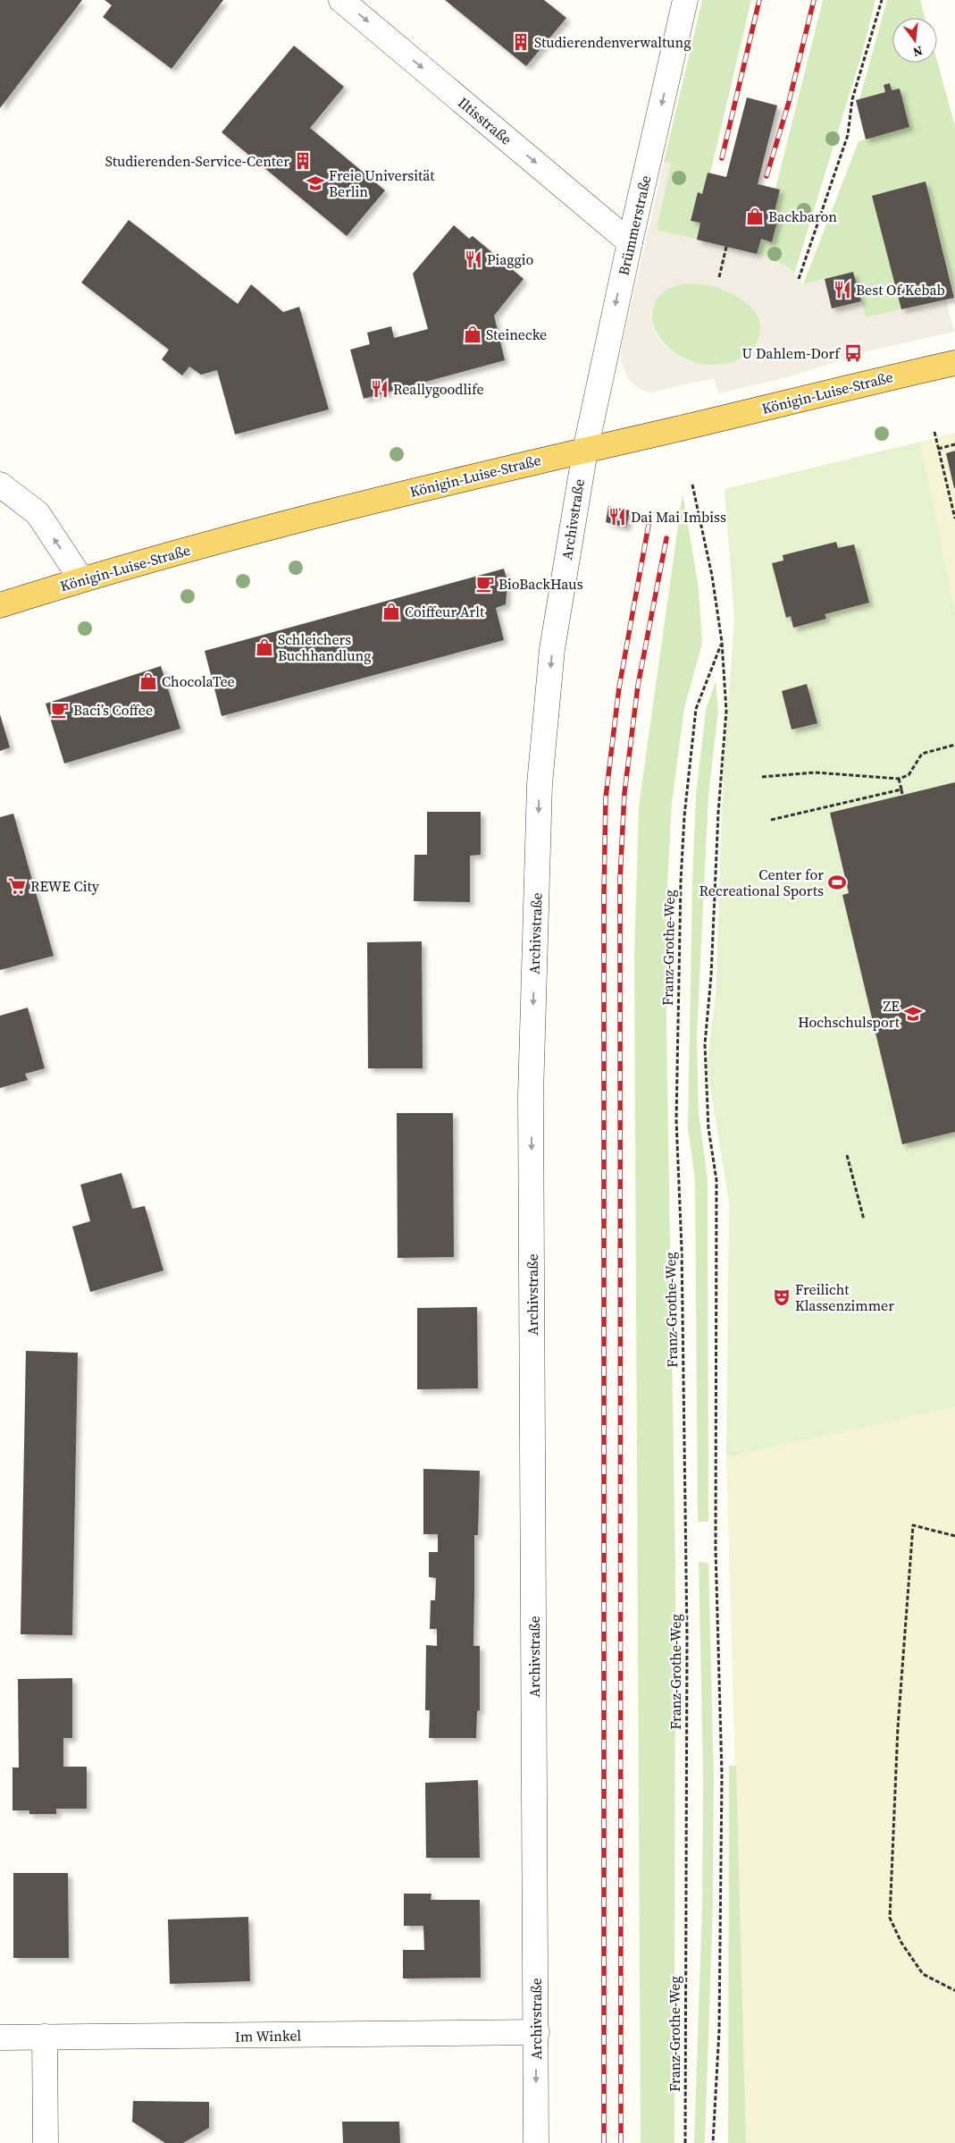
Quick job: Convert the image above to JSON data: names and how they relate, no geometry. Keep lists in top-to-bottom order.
{
  "streets": {
    "main road": ["Königin-Luise-Straße"],
    "street": [
      "Iltisstraße",
      "Brümmerstraße",
      "Archivstraße",
      "Im Winkel"
    ],
    "path": ["Franz-Grothe-Weg"]
  },
  "crossings": [
    ["Iltisstraße", "Brümmerstraße"],
    ["Brümmerstraße", "Königin-Luise-Straße"],
    ["Brümmerstraße", "Archivstraße"],
    ["Königin-Luise-Straße", "Archivstraße"],
    ["Archivstraße", "Im Winkel"]
  ],
  "one_way": ["Iltisstraße", "Brümmerstraße", "Archivstraße"],
  "places": {
    "building": ["Studierendenverwaltung", "Studierenden-Service-Center"],
    "school or university": ["Freie Universität Berlin", "ZE Hochschulsport"],
    "shop": [
      "Backbaron",
      "Steinecke",
      "Coiffeur Arlt",
      "Schleichers Buchhandlung",
      "ChocolaTee"
    ],
    "restaurant": [
      "Piaggio",
      "Best Of Kebab",
      "Reallygoodlife",
      "Dai Mai Imbiss"
    ],
    "bus stop": ["U Dahlem-Dorf"],
    "cafe": ["BioBackHaus", "Baci’s Coffee"],
    "sports": ["Center for Recreational Sports"],
    "supermarket": ["REWE City"],
    "theatre": ["Freilicht Klassenzimmer"]
  },
  "north": "bottom"
}
